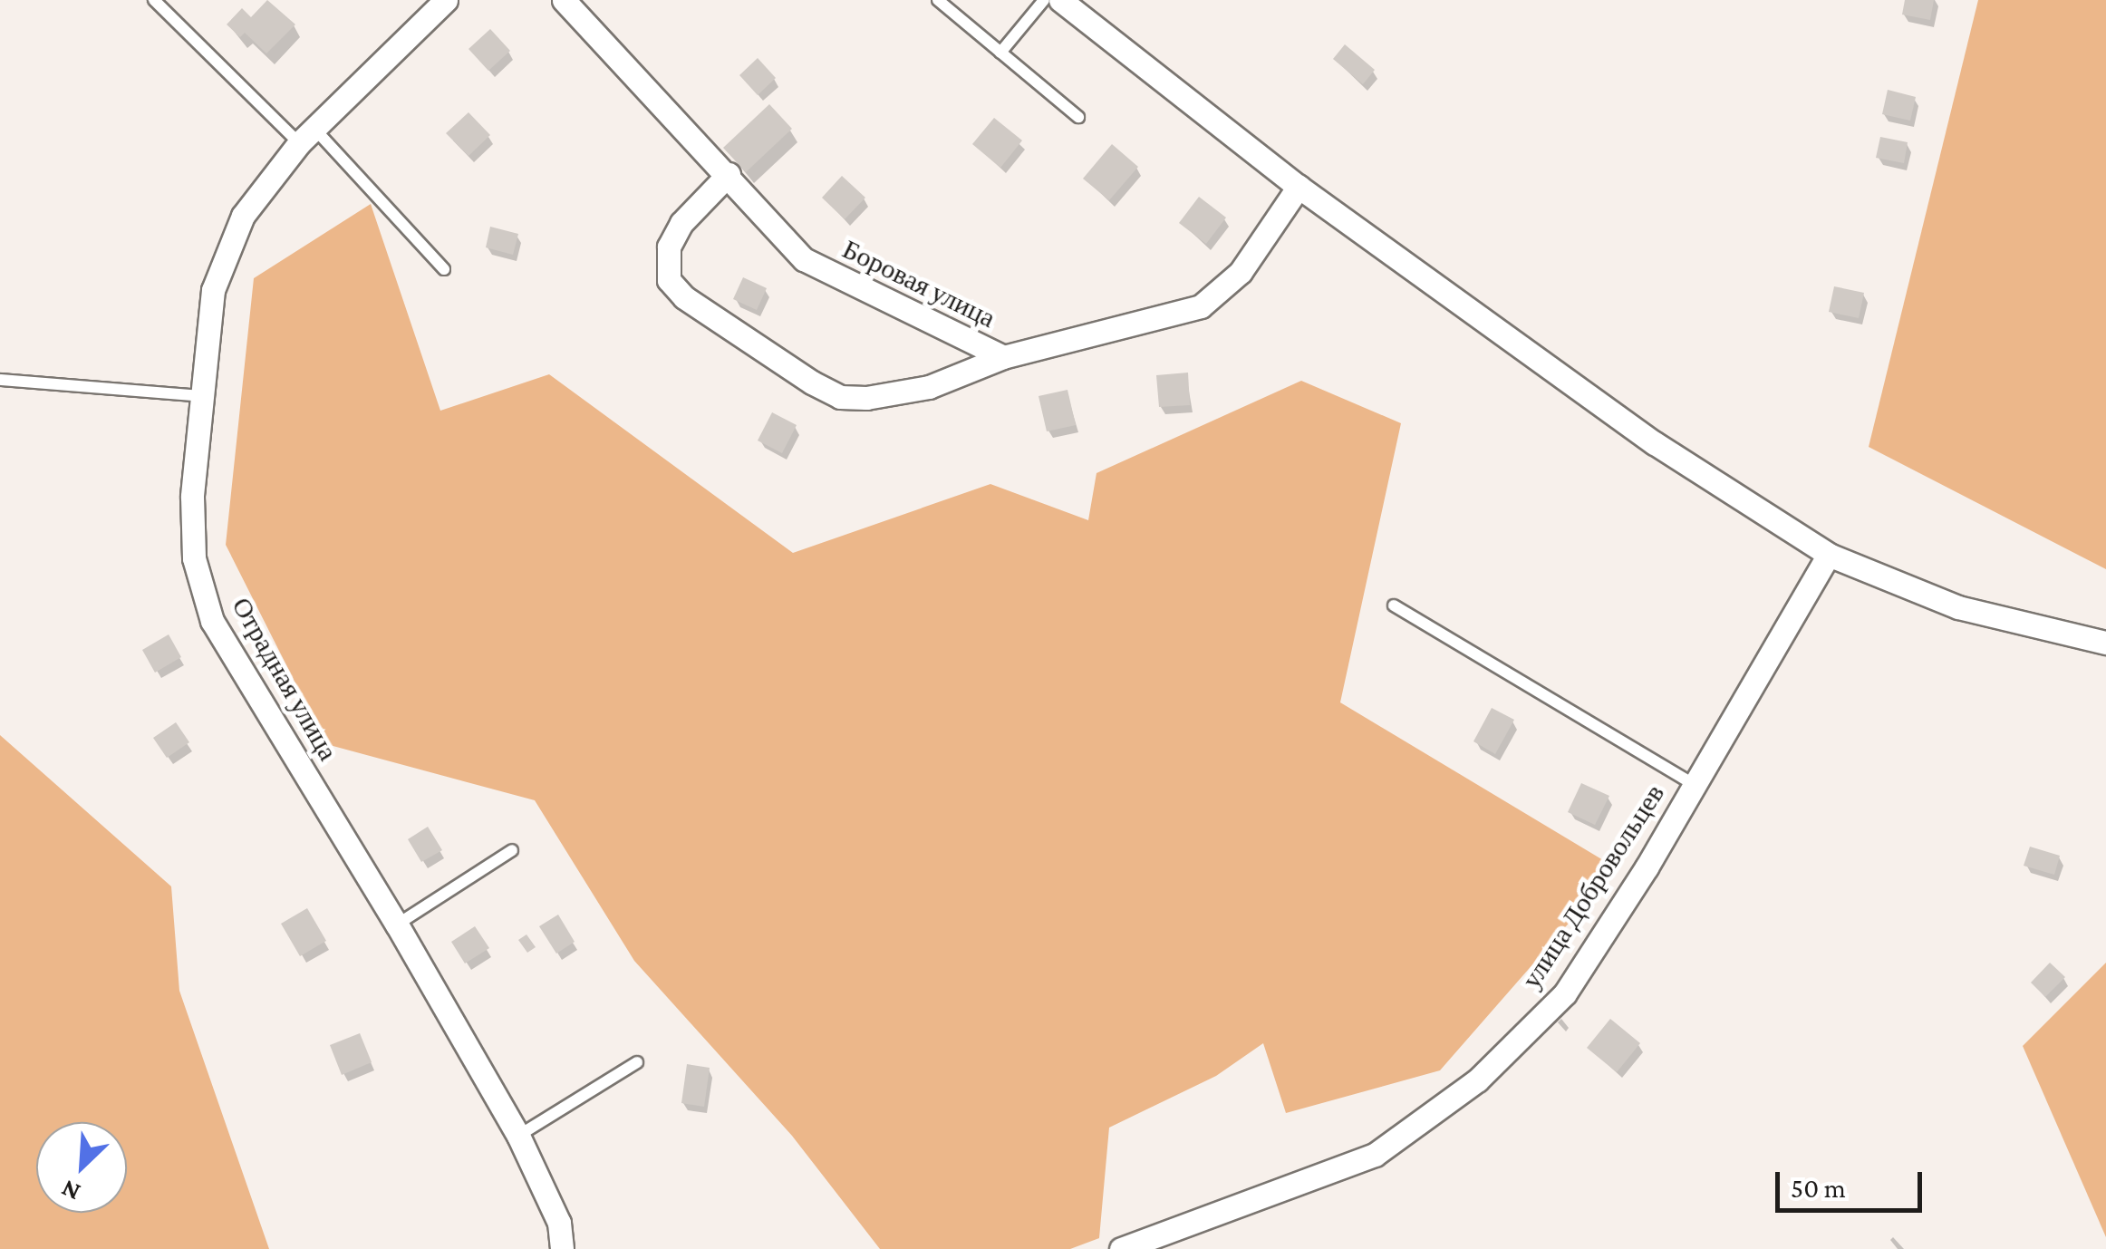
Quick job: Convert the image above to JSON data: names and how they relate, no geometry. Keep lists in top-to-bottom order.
{
  "streets": {
    "street": ["Боровая улица", "Отрадная улица", "улица Добровольцев"]
  },
  "scale_bar": "50 m",
  "north": "bottom left"
}
